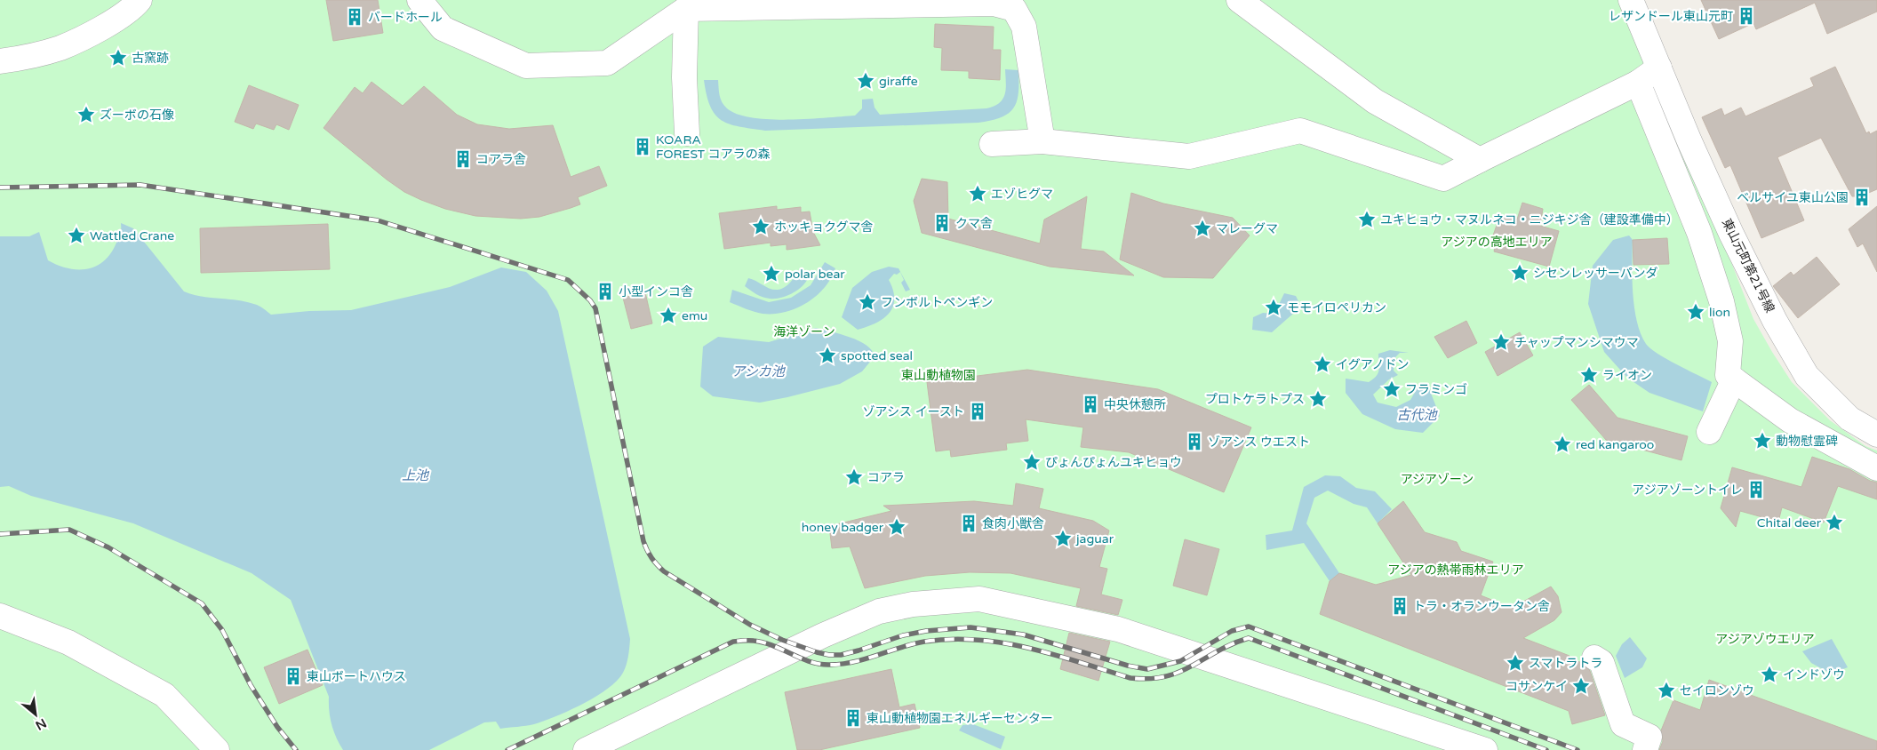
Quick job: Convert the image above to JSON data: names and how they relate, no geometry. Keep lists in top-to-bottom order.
{
  "streets": {
    "street": ["東山元町第21号線"]
  },
  "water": ["アシカ池", "古代池", "上池"],
  "parks": [
    "アジアの高地エリア",
    "海洋ゾーン",
    "東山動植物園",
    "アジアゾーン",
    "アジアの熱帯雨林エリア",
    "アジアゾウエリア"
  ],
  "places": {
    "building": [
      "レザンドール東山元町",
      "バードホール",
      "KOARA FOREST コアラの森",
      "コアラ舎",
      "ベルサイユ東山公園",
      "クマ舎",
      "小型インコ舎",
      "中央休憩所",
      "ゾアシス イースト",
      "ゾアシス ウエスト",
      "アジアゾーントイレ",
      "食肉小獣舎",
      "トラ・オランウータン舎",
      "東山ボートハウス",
      "東山動植物園エネルギーセンター"
    ],
    "place": [
      "古窯跡",
      "giraffe",
      "ズーボの石像",
      "エゾヒグマ",
      "ユキヒョウ・マヌルネコ・ニジキジ舎（建設準備中）",
      "ホッキョクグマ舎",
      "マレーグマ",
      "Wattled Crane",
      "シセンレッサーパンダ",
      "polar bear",
      "フンボルトペンギン",
      "モモイロペリカン",
      "lion",
      "emu",
      "チャップマンシマウマ",
      "spotted seal",
      "イグアノドン",
      "ライオン",
      "フラミンゴ",
      "プロトケラトプス",
      "動物慰霊碑",
      "red kangaroo",
      "ぴょんぴょんユキヒョウ",
      "コアラ",
      "Chital deer",
      "honey badger",
      "jaguar",
      "スマトラトラ",
      "インドゾウ",
      "コサンケイ",
      "セイロンゾウ"
    ]
  },
  "north": "bottom right"
}
